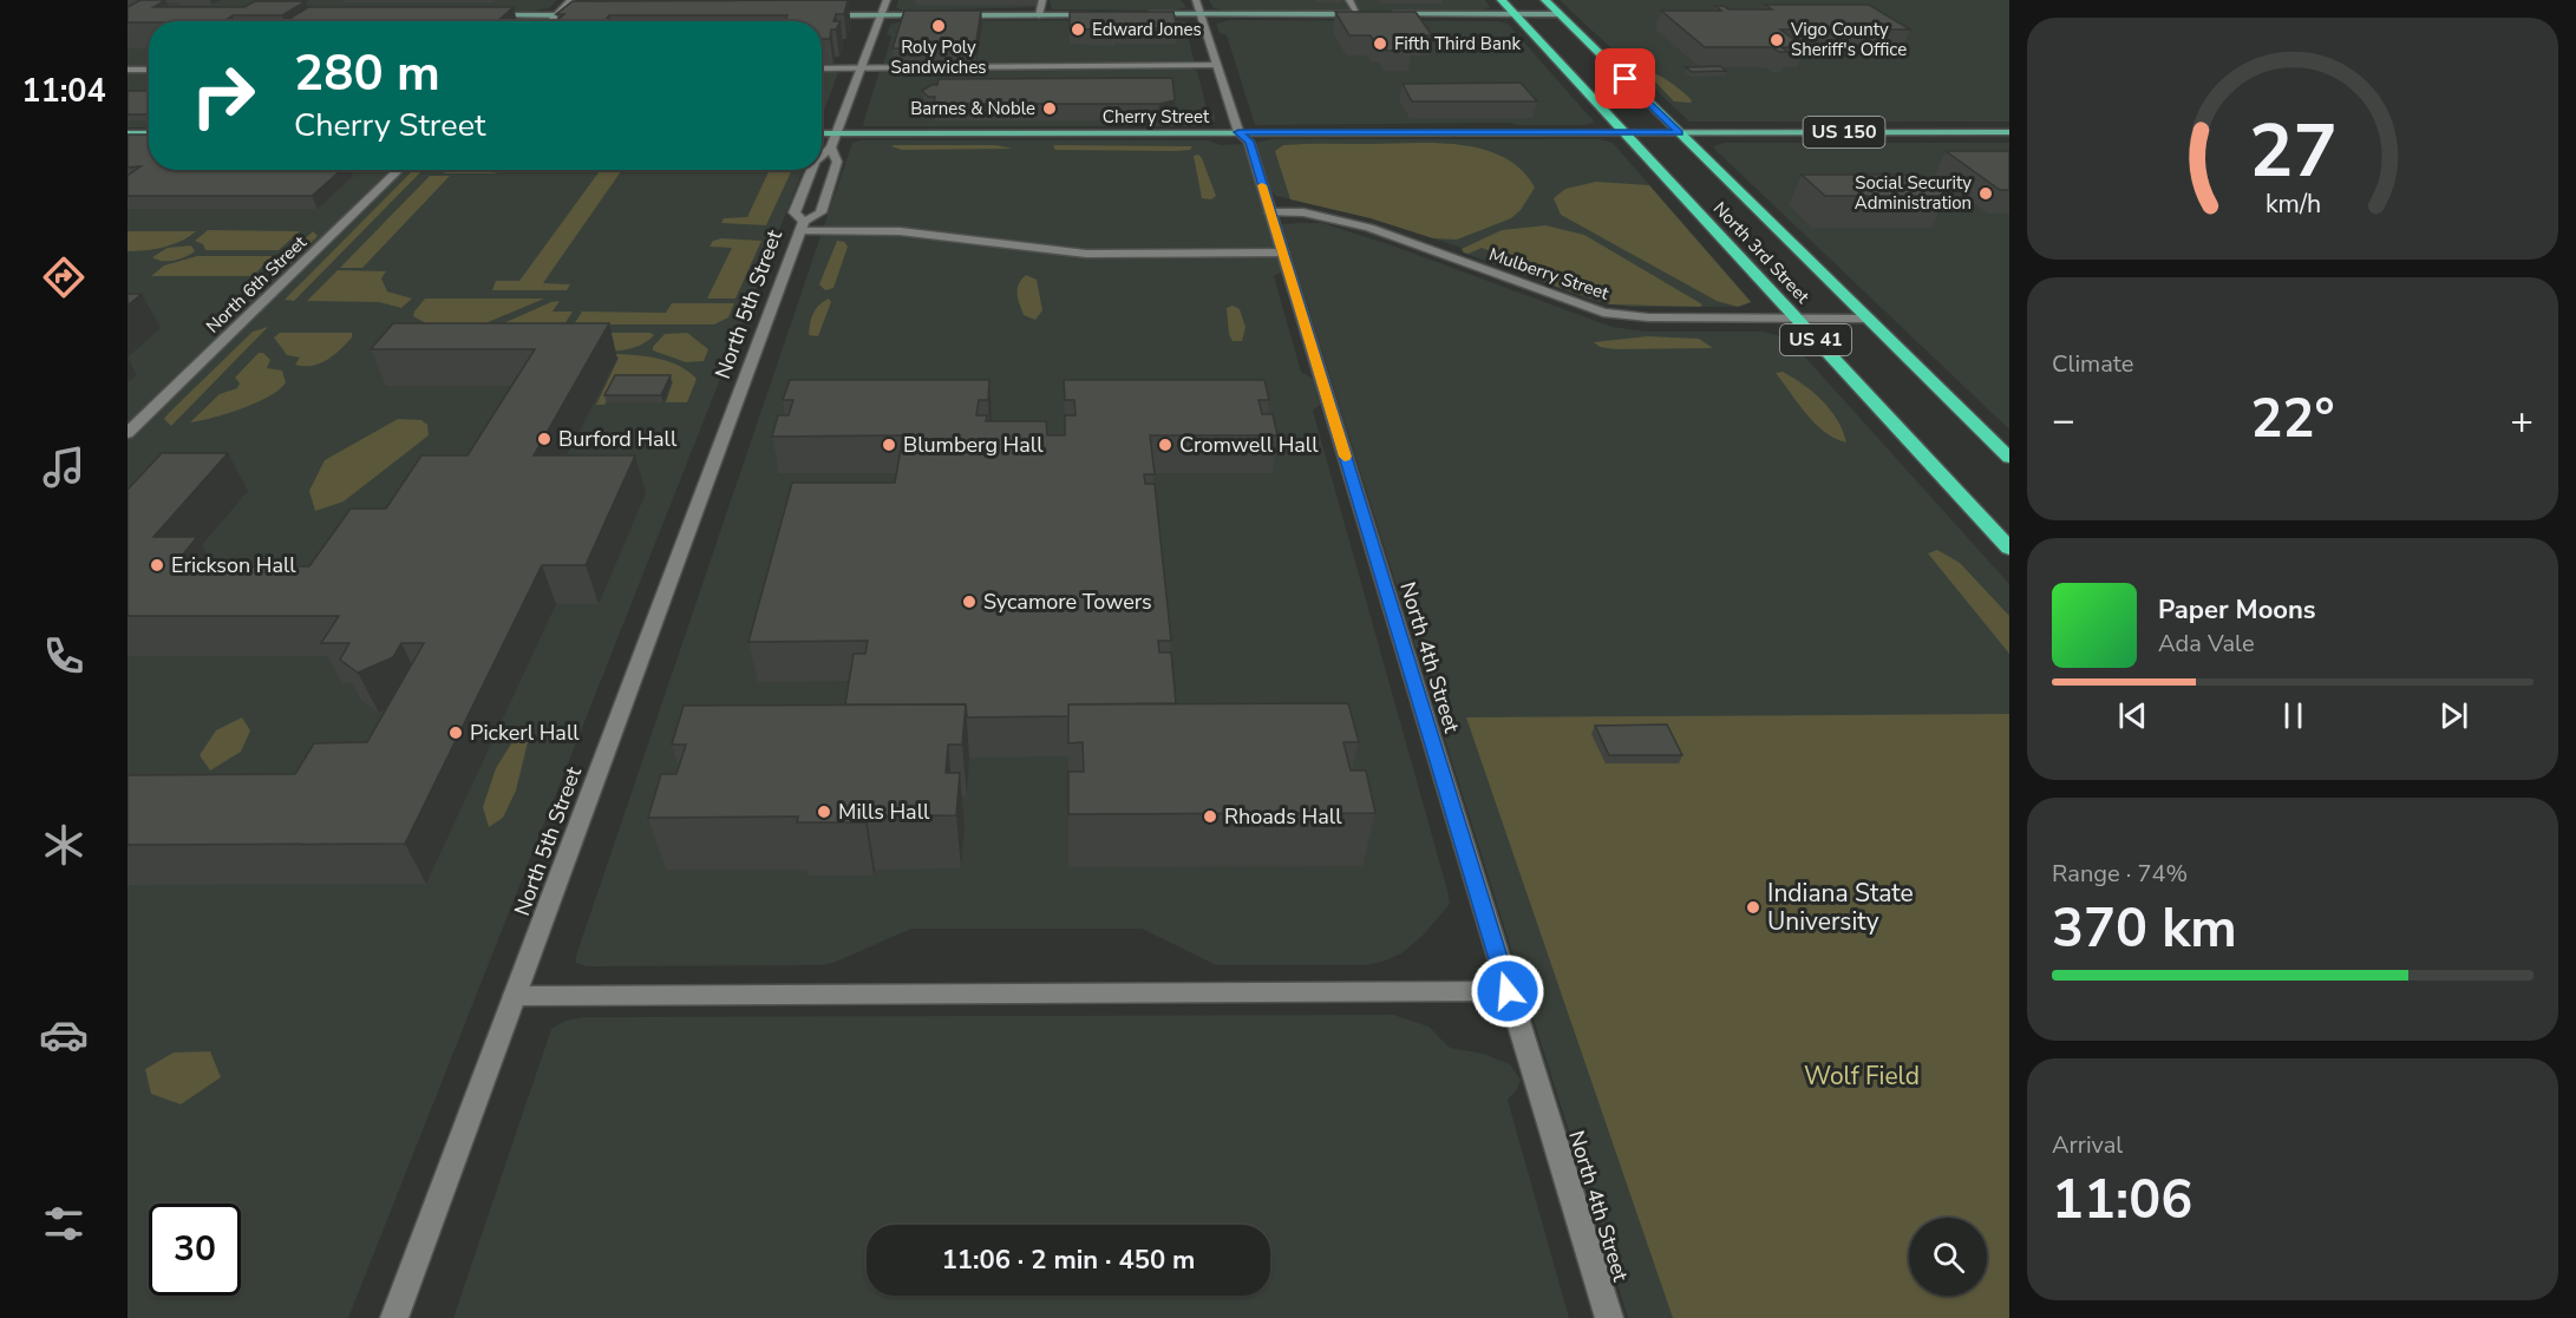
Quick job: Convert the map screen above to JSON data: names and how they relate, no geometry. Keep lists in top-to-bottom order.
{
  "streets": {
    "highway": ["North 3rd Street", "US 41"],
    "main road": ["Cherry Street", "US 150"],
    "street": [
      "Mulberry Street",
      "North 6th Street",
      "North 5th Street",
      "North 4th Street"
    ]
  },
  "crossings": [
    ["Cherry Street", "North 3rd Street"],
    ["Cherry Street", "North 5th Street"],
    ["Cherry Street", "North 4th Street"],
    ["North 3rd Street", "Mulberry Street"],
    ["North 3rd Street", "US 41"],
    ["Mulberry Street", "North 4th Street"]
  ],
  "parks": ["Wolf Field"],
  "places": [
    "Roly Poly Sandwiches",
    "Edward Jones",
    "Vigo County Sheriff's Office",
    "Fifth Third Bank",
    "Barnes & Noble",
    "Social Security Administration",
    "Burford Hall",
    "Blumberg Hall",
    "Cromwell Hall",
    "Erickson Hall",
    "Sycamore Towers",
    "Pickerl Hall",
    "Mills Hall",
    "Rhoads Hall",
    "Indiana State University"
  ],
  "page": {
    "tabs": "11:04",
    "turn": ["280 m", "Cherry Street"],
    "tile": [
      "Climate",
      ["Range · 74%", "370 km"],
      ["Arrival", "11:06"]
    ],
    "heat": ["−", "22°", "+"],
    "song": ["Paper Moons", "Ada Vale"],
    "limit": "30",
    "trip": "11:06 · 2 min · 450 m",
    "gauge": ["27", "km/h"]
  }
}
